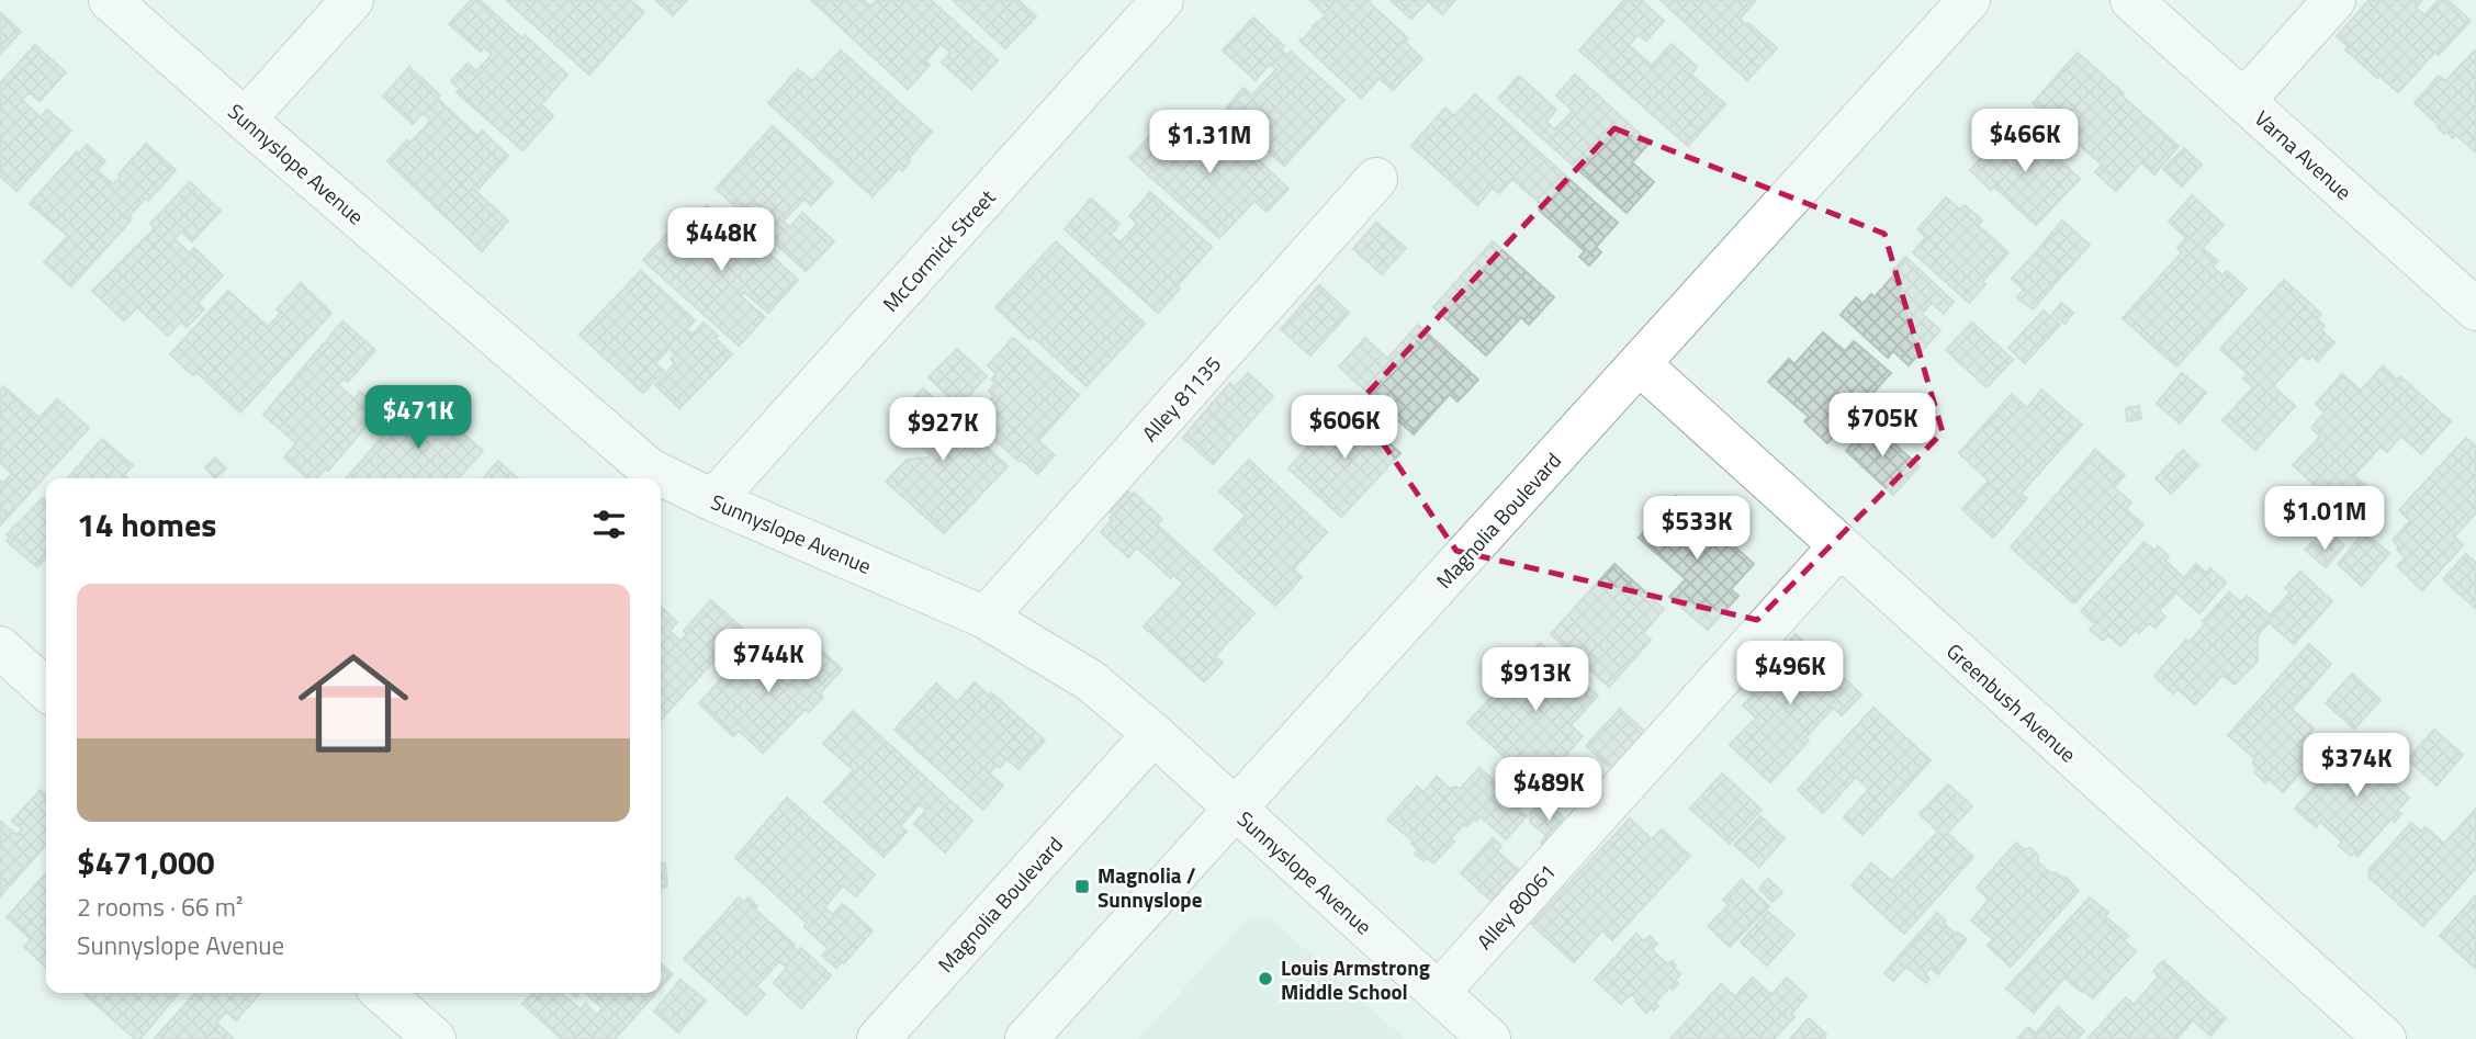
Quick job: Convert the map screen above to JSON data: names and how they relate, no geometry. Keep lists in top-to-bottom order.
{
  "streets": {
    "street": [
      "Varna Avenue",
      "Sunnyslope Avenue",
      "McCormick Street",
      "Alley 81135",
      "Magnolia Boulevard",
      "Greenbush Avenue",
      "Alley 80061"
    ]
  },
  "crossings": [
    ["Sunnyslope Avenue", "McCormick Street"],
    ["Sunnyslope Avenue", "Alley 81135"],
    ["Sunnyslope Avenue", "Magnolia Boulevard"],
    ["Sunnyslope Avenue", "Alley 80061"],
    ["Magnolia Boulevard", "Greenbush Avenue"],
    ["Greenbush Avenue", "Alley 80061"]
  ],
  "places": {
    "transit": ["Magnolia / Sunnyslope"],
    "other": ["Louis Armstrong Middle School"]
  },
  "page": {
    "price": [
      "$466K",
      "$1.31M",
      "$448K",
      "$471K",
      "$705K",
      "$606K",
      "$927K",
      "$1.01M",
      "$533K",
      "$744K",
      "$496K",
      "$913K",
      "$374K",
      "$489K"
    ],
    "heading": "14 homes",
    "list": [
      {
        "name": "$471,000",
        "note": "2 rooms · 66 m² · Sunnyslope Avenue"
      }
    ]
  }
}
